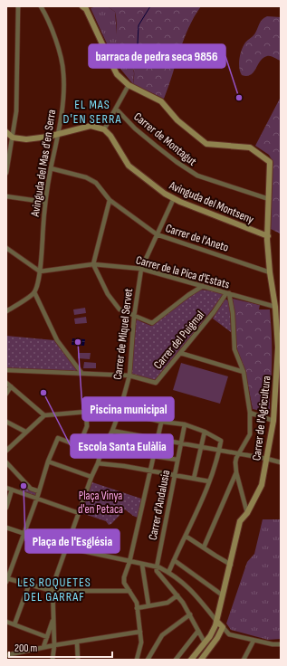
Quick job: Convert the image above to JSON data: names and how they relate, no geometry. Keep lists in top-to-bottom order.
{
  "streets": {
    "street": [
      "Carrer de Montagut",
      "Avinguda del Mas d'en Serra",
      "Avinguda del Montseny",
      "Carrer de l'Aneto",
      "Carrer de la Pica d'Estats",
      "Carrer de Miquel Servet",
      "Carrer del Puigmal",
      "Carrer de l'Agricultura",
      "Carrer d'Andalusia"
    ]
  },
  "crossings": [
    ["Carrer de Montagut", "Carrer de l'Agricultura"],
    ["Avinguda del Mas d'en Serra", "Carrer de l'Aneto"],
    ["Avinguda del Mas d'en Serra", "Carrer de la Pica d'Estats"],
    ["Avinguda del Montseny", "Carrer de Miquel Servet"],
    ["Avinguda del Montseny", "Carrer de l'Agricultura"],
    ["Carrer de l'Aneto", "Carrer de Miquel Servet"],
    ["Carrer de l'Aneto", "Carrer de l'Agricultura"],
    ["Carrer de la Pica d'Estats", "Carrer de Miquel Servet"],
    ["Carrer de la Pica d'Estats", "Carrer del Puigmal"],
    ["Carrer de la Pica d'Estats", "Carrer de l'Agricultura"],
    ["Carrer de Miquel Servet", "Carrer del Puigmal"]
  ],
  "districts": ["EL MAS D'EN SERRA", "LES ROQUETES DEL GARRAF"],
  "parks": ["Plaça Vinya d'en Petaca"],
  "places": [
    "barraca de pedra seca 9856",
    "Piscina municipal",
    "Escola Santa Eulàlia",
    "Plaça de l'Església"
  ],
  "scale_bar": "200 m"
}
